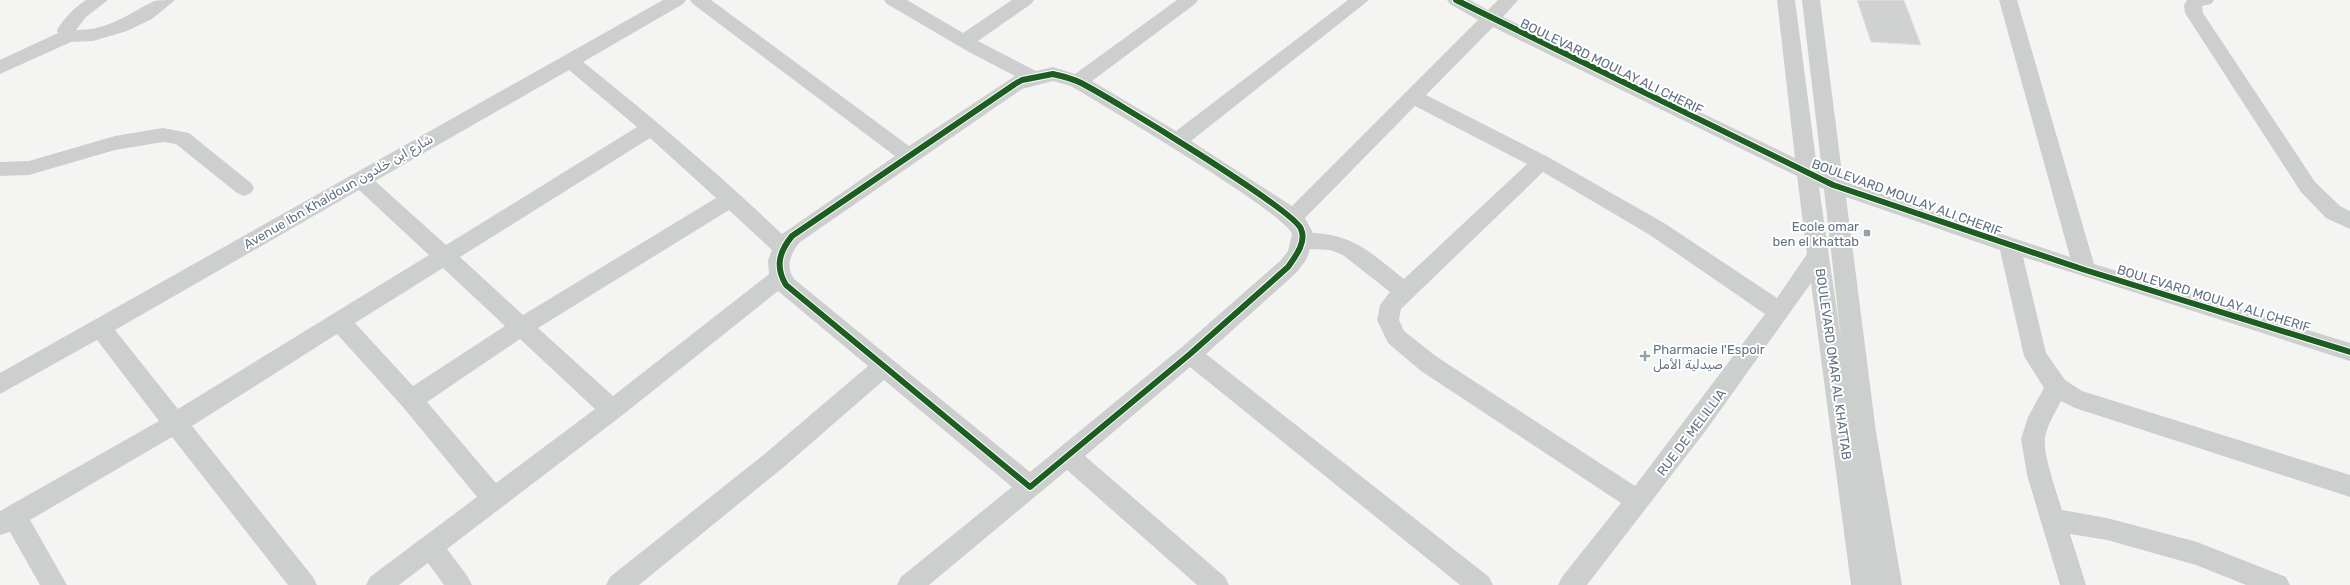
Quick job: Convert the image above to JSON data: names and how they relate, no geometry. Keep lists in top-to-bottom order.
{
  "streets": {
    "street": [
      "BOULEVARD MOULAY ALI CHERIF",
      "Avenue Ibn Khaldoun شارع ابن خلدون",
      "BOULEVARD OMAR AL KHATTAB",
      "RUE DE MELILLIA"
    ]
  },
  "crossings": [
    ["BOULEVARD MOULAY ALI CHERIF", "BOULEVARD OMAR AL KHATTAB"],
    ["BOULEVARD OMAR AL KHATTAB", "RUE DE MELILLIA"]
  ],
  "places": {
    "transit": ["Ecole omar ben el khattab"],
    "health": ["Pharmacie l'Espoir صيدلية الأمل"]
  }
}
